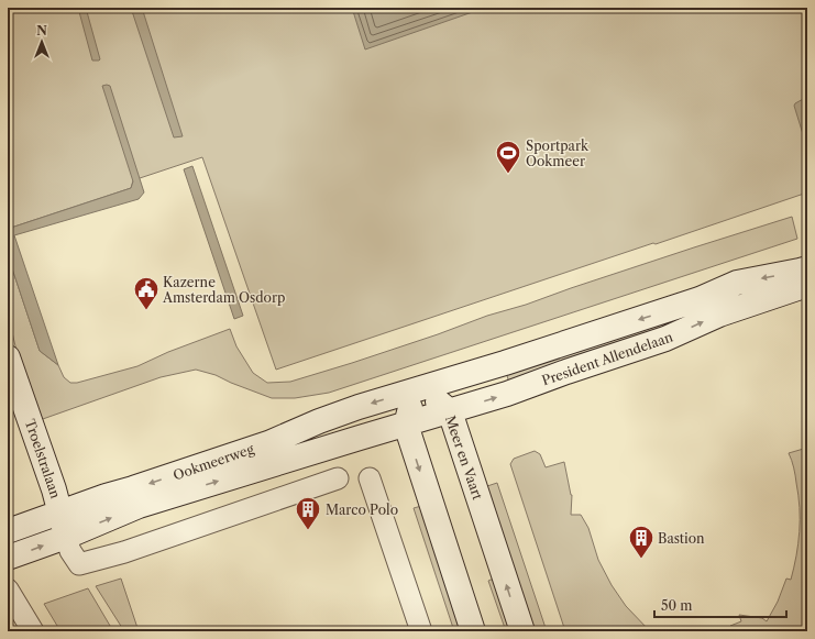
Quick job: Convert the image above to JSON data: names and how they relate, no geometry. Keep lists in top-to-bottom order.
{
  "streets": {
    "main road": [
      "President Allendelaan",
      "Meer en Vaart",
      "Troelstralaan",
      "Ookmeerweg"
    ]
  },
  "crossings": [
    ["President Allendelaan", "Meer en Vaart"],
    ["President Allendelaan", "Ookmeerweg"],
    ["Meer en Vaart", "Ookmeerweg"],
    ["Troelstralaan", "Ookmeerweg"]
  ],
  "places": {
    "sports": ["Sportpark Ookmeer"],
    "public building": ["Kazerne Amsterdam Osdorp"],
    "building": ["Marco Polo", "Bastion"]
  },
  "scale_bar": "50 m",
  "north": "top"
}
